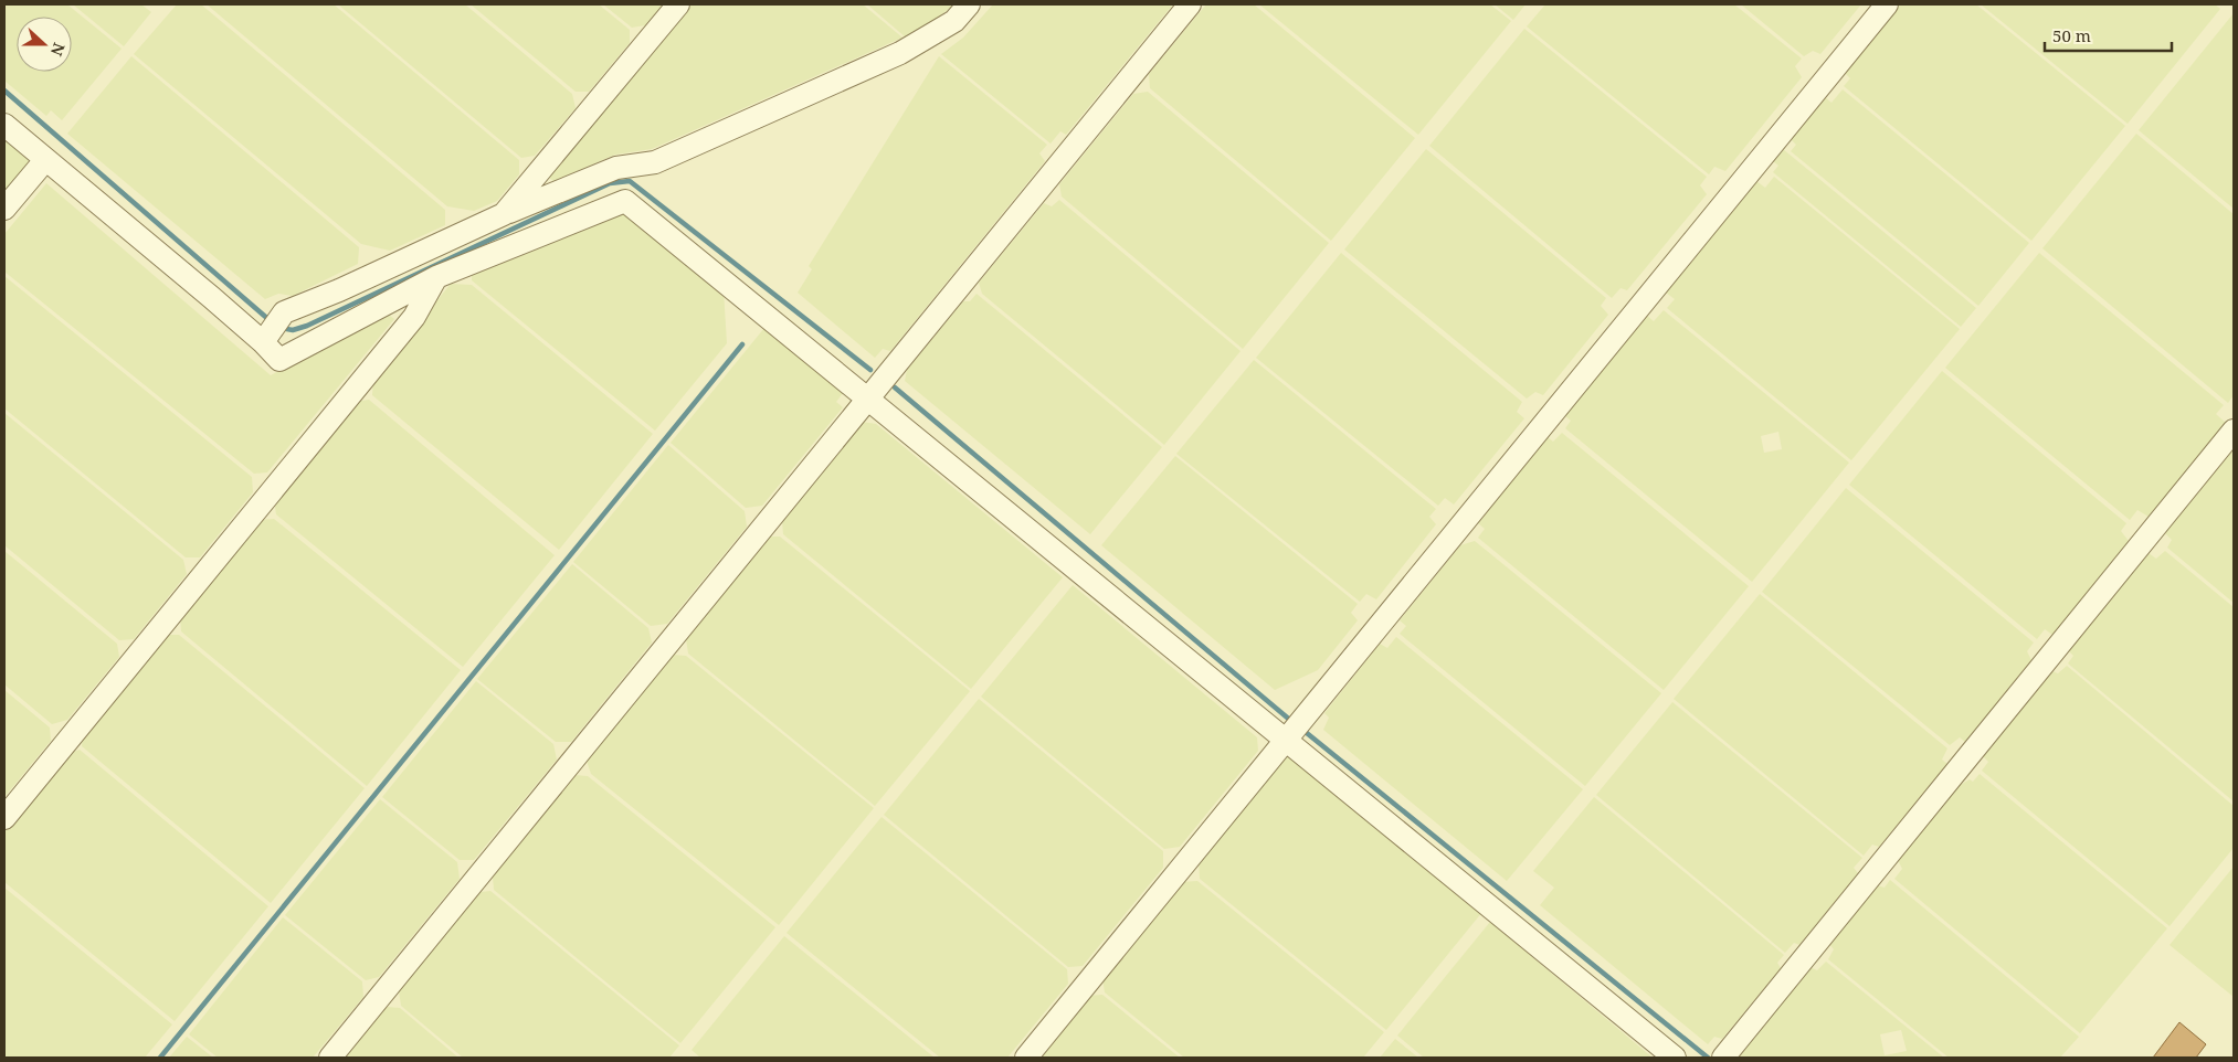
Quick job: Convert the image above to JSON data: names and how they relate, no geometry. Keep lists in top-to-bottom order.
{
  "scale_bar": "50 m",
  "north": "right"
}
